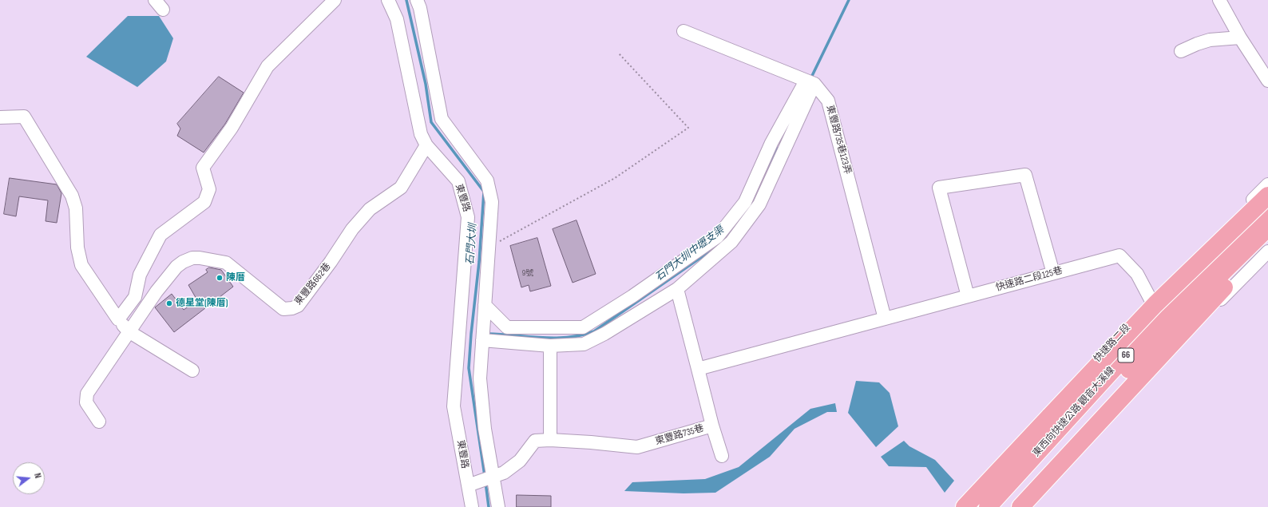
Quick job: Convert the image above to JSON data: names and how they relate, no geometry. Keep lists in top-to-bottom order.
{
  "streets": {
    "highway": ["66", "東西向快速公路 觀音大溪線"],
    "street": [
      "東豐路735巷123弄",
      "東豐路",
      "快速路二段125巷",
      "東豐路662巷",
      "快速路二段",
      "東豐路735巷"
    ]
  },
  "crossings": [
    ["東豐路735巷123弄", "快速路二段125巷"],
    ["東豐路", "東豐路662巷"],
    ["東豐路", "東豐路735巷"],
    ["快速路二段125巷", "快速路二段"]
  ],
  "water": ["石門大圳", "石門大圳中壢支渠"],
  "places": ["陳厝", "德星堂(陳厝)"],
  "house_numbers": ["9號"],
  "north": "right"
}
